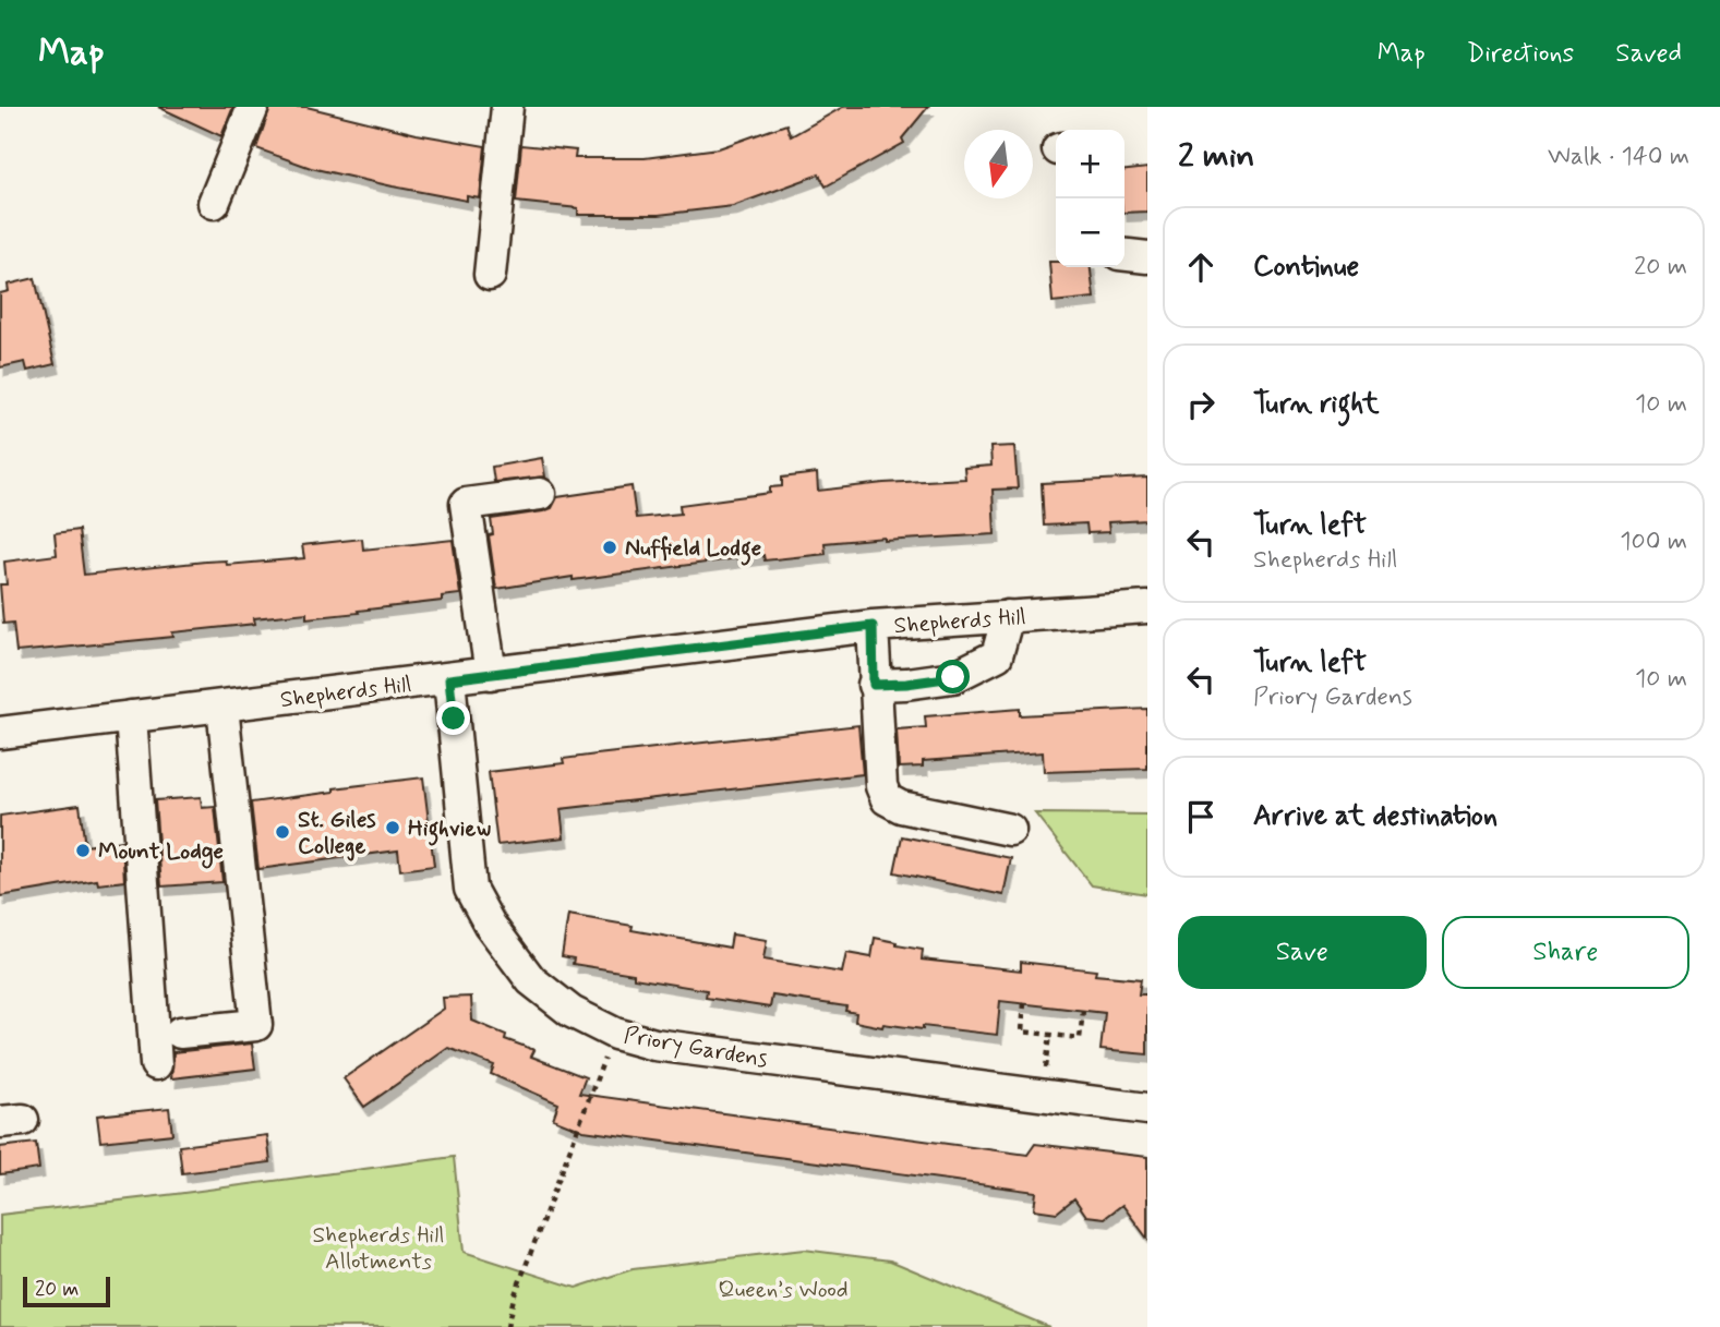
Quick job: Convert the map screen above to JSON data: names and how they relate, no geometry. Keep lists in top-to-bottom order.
{
  "streets": {
    "street": ["Shepherds Hill", "Priory Gardens"]
  },
  "crossings": [
    ["Shepherds Hill", "Priory Gardens"]
  ],
  "parks": ["Shepherds Hill Allotments", "Queen’s Wood"],
  "places": [
    "Nuffield Lodge",
    "Highview",
    "St. Giles College",
    "Mount Lodge"
  ],
  "scale_bar": "20 m",
  "north": "bottom",
  "page": {
    "header": "Map",
    "nav": ["Map", "Directions", "Saved"],
    "heading": ["2 min", "Walk · 140 m"],
    "map_buttons": ["+", "−"],
    "list": [
      ["Continue", "20 m"],
      ["Turn right", "10 m"],
      ["Turn left", "Shepherds Hill", "100 m"],
      ["Turn left", "Priory Gardens", "10 m"],
      "Arrive at destination"
    ],
    "buttons": ["Save", "Share"],
    "scale": "20 m"
  }
}
